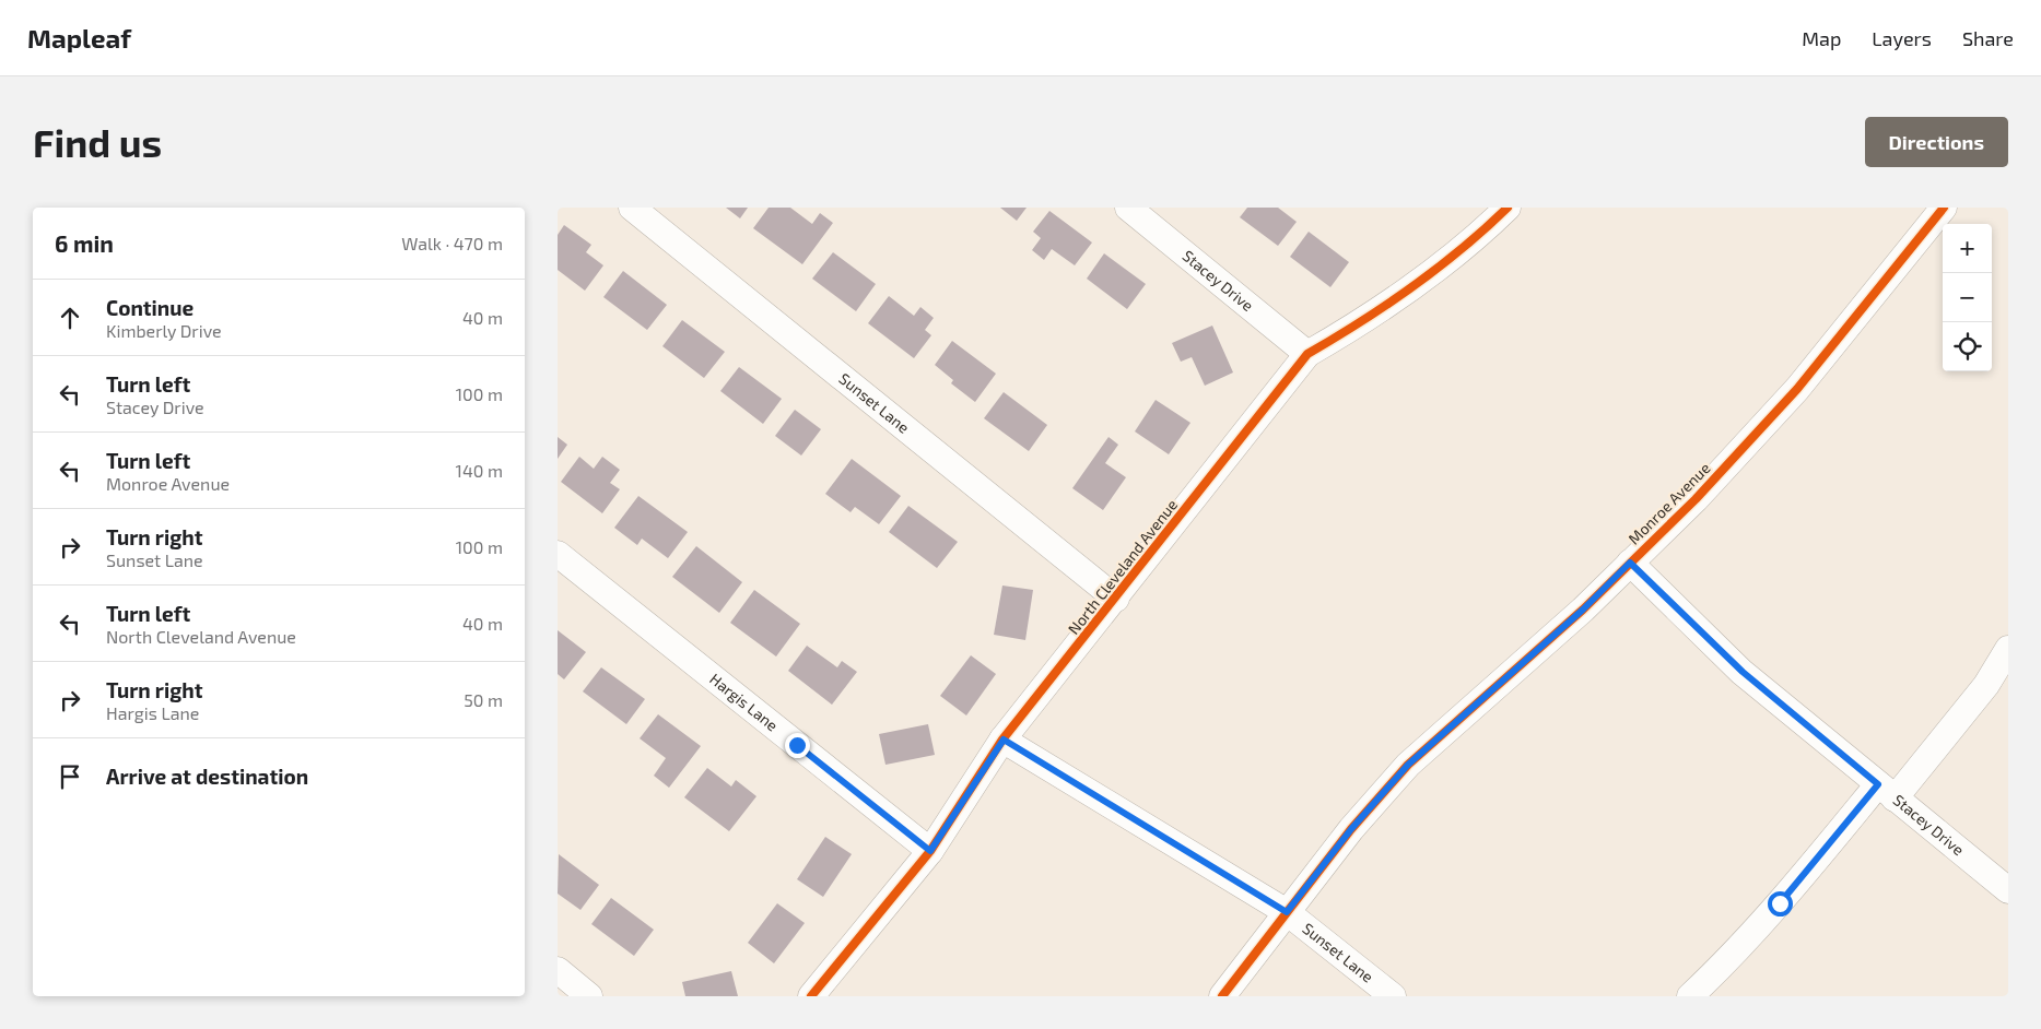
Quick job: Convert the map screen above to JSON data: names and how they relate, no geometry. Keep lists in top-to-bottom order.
{
  "streets": {
    "street": [
      "Stacey Drive",
      "Sunset Lane",
      "Monroe Avenue",
      "North Cleveland Avenue",
      "Hargis Lane"
    ]
  },
  "crossings": [
    ["Stacey Drive", "Monroe Avenue"],
    ["Stacey Drive", "North Cleveland Avenue"],
    ["Sunset Lane", "Monroe Avenue"],
    ["Sunset Lane", "North Cleveland Avenue"],
    ["North Cleveland Avenue", "Hargis Lane"]
  ],
  "page": {
    "header": "Mapleaf",
    "nav": ["Map", "Layers", "Share"],
    "buttons": "Directions",
    "title": "Find us",
    "heading": ["6 min", "Walk · 470 m"],
    "map_buttons": ["+", "−"],
    "list": [
      ["Continue", "Kimberly Drive", "40 m"],
      ["Turn left", "Stacey Drive", "100 m"],
      ["Turn left", "Monroe Avenue", "140 m"],
      ["Turn right", "Sunset Lane", "100 m"],
      ["Turn left", "North Cleveland Avenue", "40 m"],
      ["Turn right", "Hargis Lane", "50 m"],
      "Arrive at destination"
    ]
  }
}
